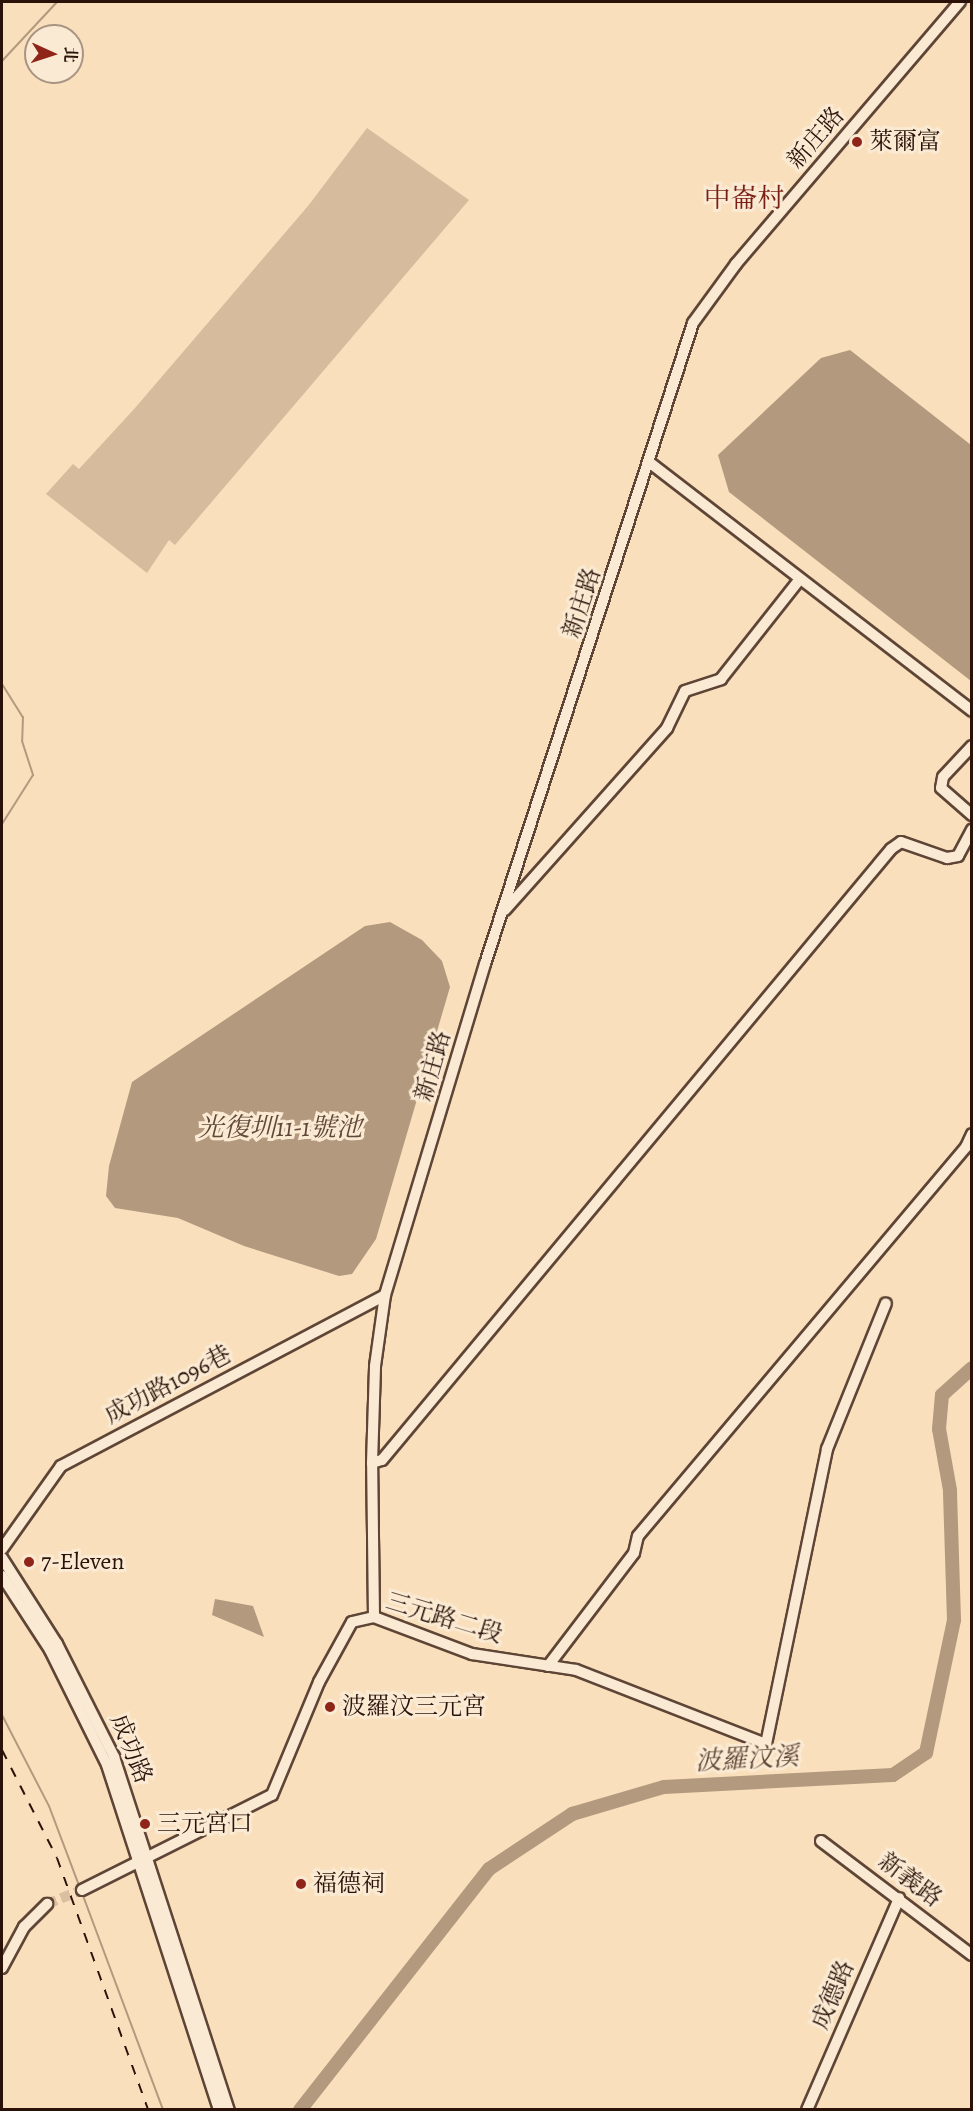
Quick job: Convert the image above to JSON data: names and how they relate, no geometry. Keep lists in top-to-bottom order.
{
  "streets": {
    "street": [
      "新庄路",
      "成功路1096巷",
      "三元路二段",
      "成功路",
      "新義路",
      "成德路"
    ]
  },
  "crossings": [
    ["新庄路", "成功路1096巷"],
    ["新庄路", "三元路二段"],
    ["三元路二段", "成功路"],
    ["新義路", "成德路"]
  ],
  "districts": ["中崙村"],
  "water": ["光復圳11-1號池", "波羅汶溪"],
  "places": [
    "萊爾富",
    "7-Eleven",
    "波羅汶三元宮",
    "三元宮口",
    "福德祠"
  ],
  "north": "right"
}
